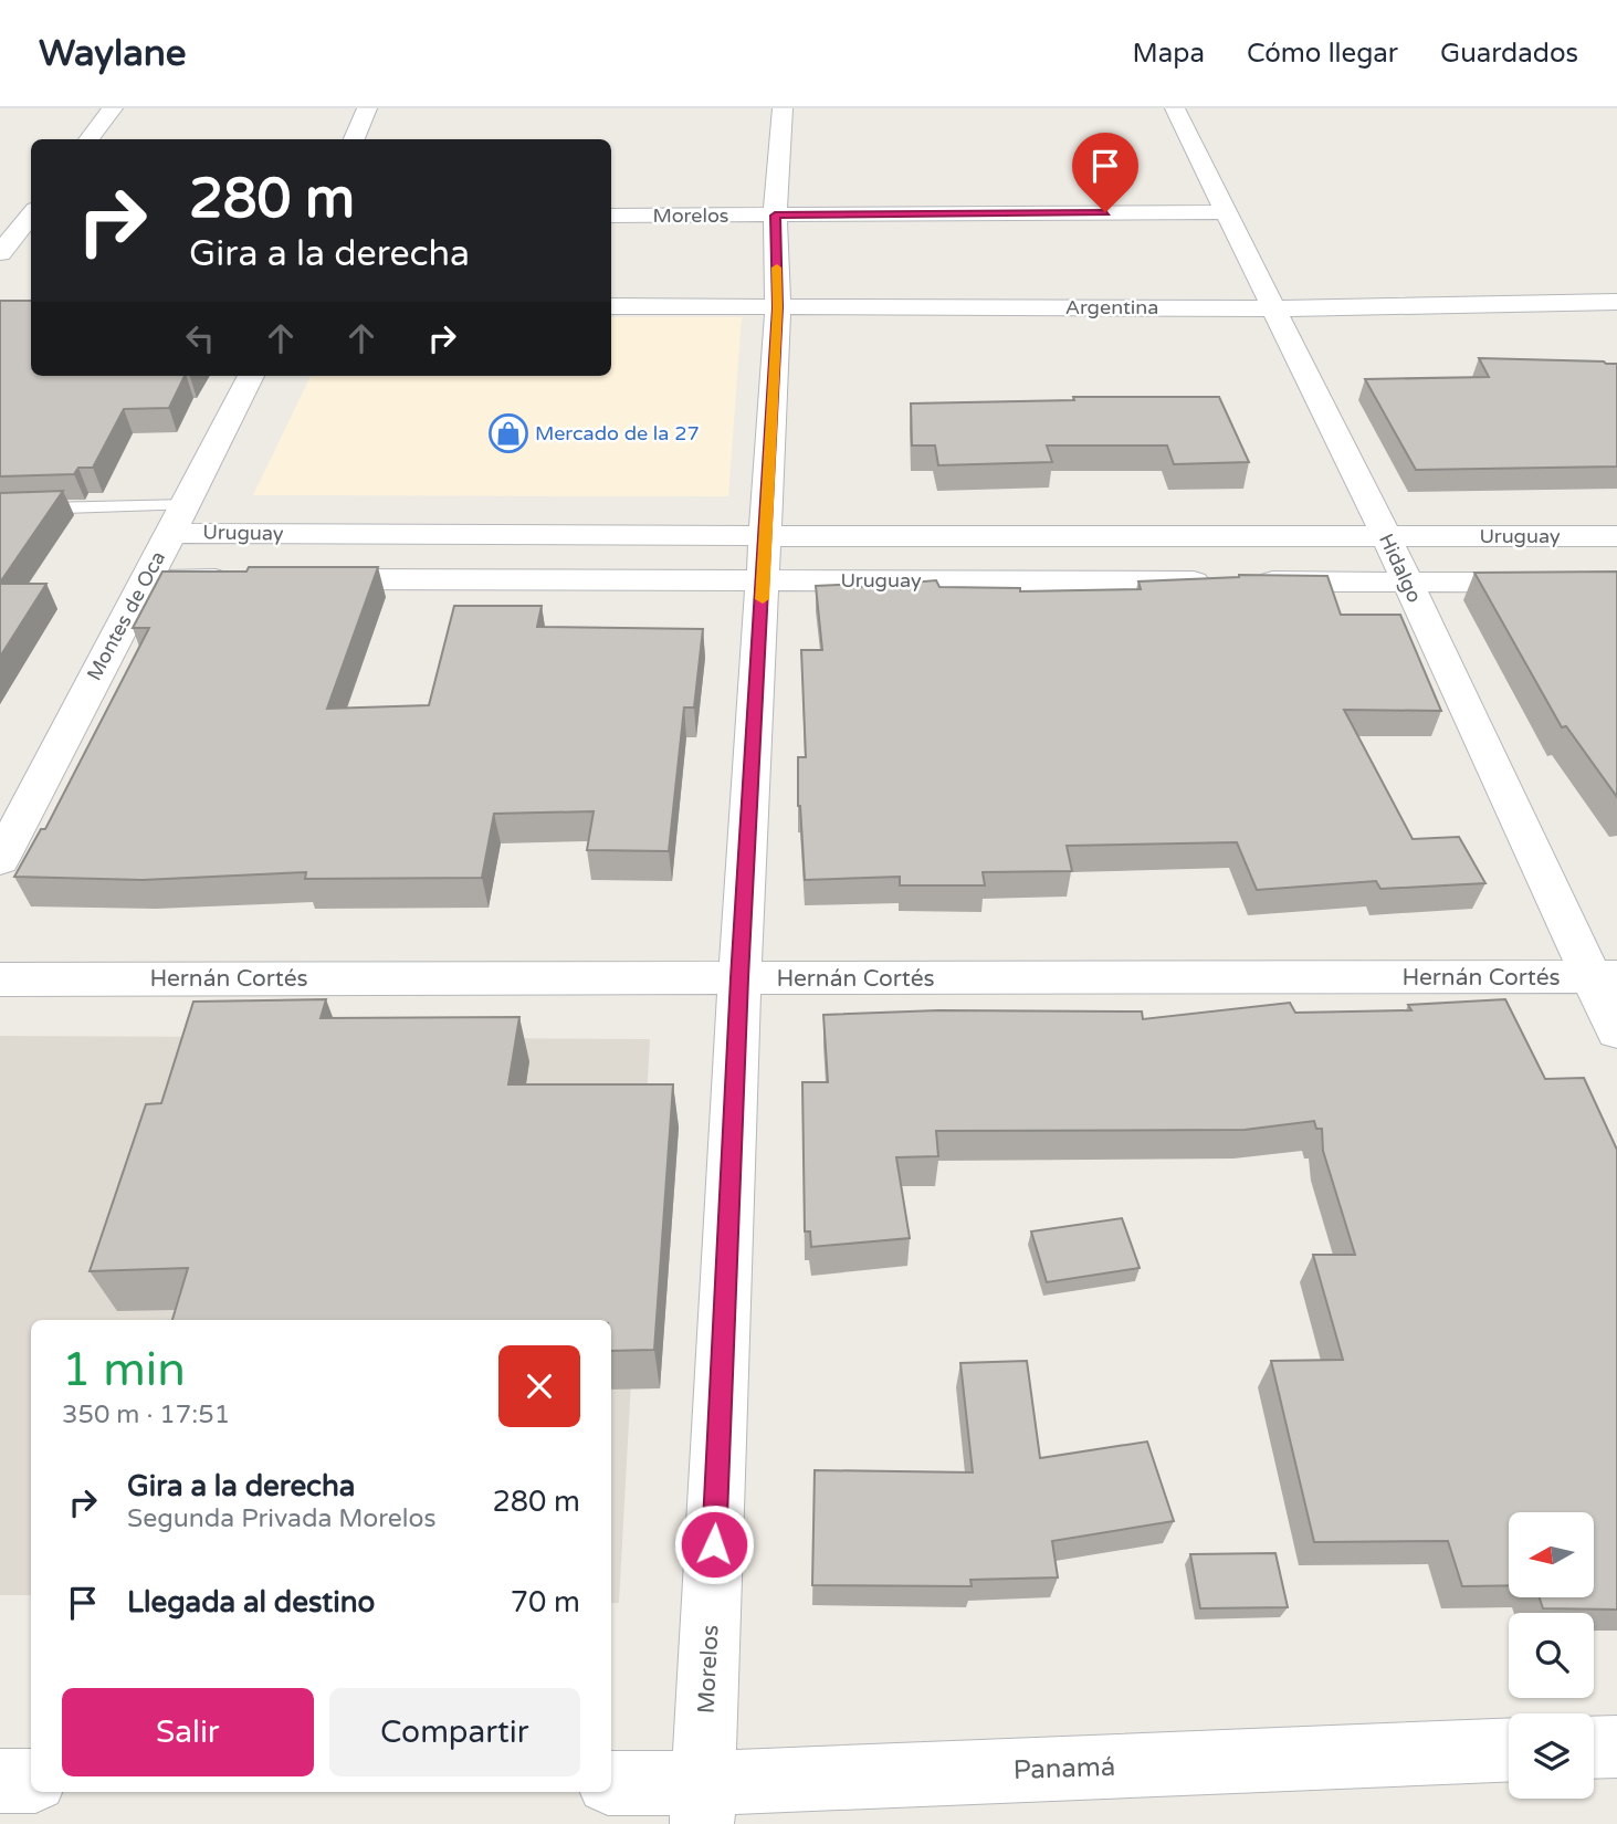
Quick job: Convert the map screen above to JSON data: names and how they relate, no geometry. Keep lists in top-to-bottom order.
{
  "streets": {
    "street": [
      "Morelos",
      "Argentina",
      "Uruguay",
      "Hidalgo",
      "Montes de Oca",
      "Hernán Cortés",
      "Panamá"
    ]
  },
  "crossings": [
    ["Morelos", "Argentina"],
    ["Morelos", "Uruguay"],
    ["Morelos", "Hernán Cortés"],
    ["Morelos", "Panamá"],
    ["Argentina", "Hidalgo"],
    ["Uruguay", "Hidalgo"],
    ["Uruguay", "Montes de Oca"],
    ["Hidalgo", "Hernán Cortés"]
  ],
  "places": {
    "shop": ["Mercado de la 27"]
  },
  "north": "left",
  "page": {
    "header": "Waylane",
    "nav": ["Mapa", "Cómo llegar", "Guardados"],
    "turn": ["280 m", "Gira a la derecha"],
    "heading": ["1 min", "350 m · 17:51"],
    "list": [
      {
        "name": "Gira a la derecha",
        "note": "Segunda Privada Morelos",
        "value": "280 m"
      },
      {
        "name": "Llegada al destino",
        "value": "70 m"
      }
    ],
    "buttons": ["Salir", "Compartir"]
  }
}
